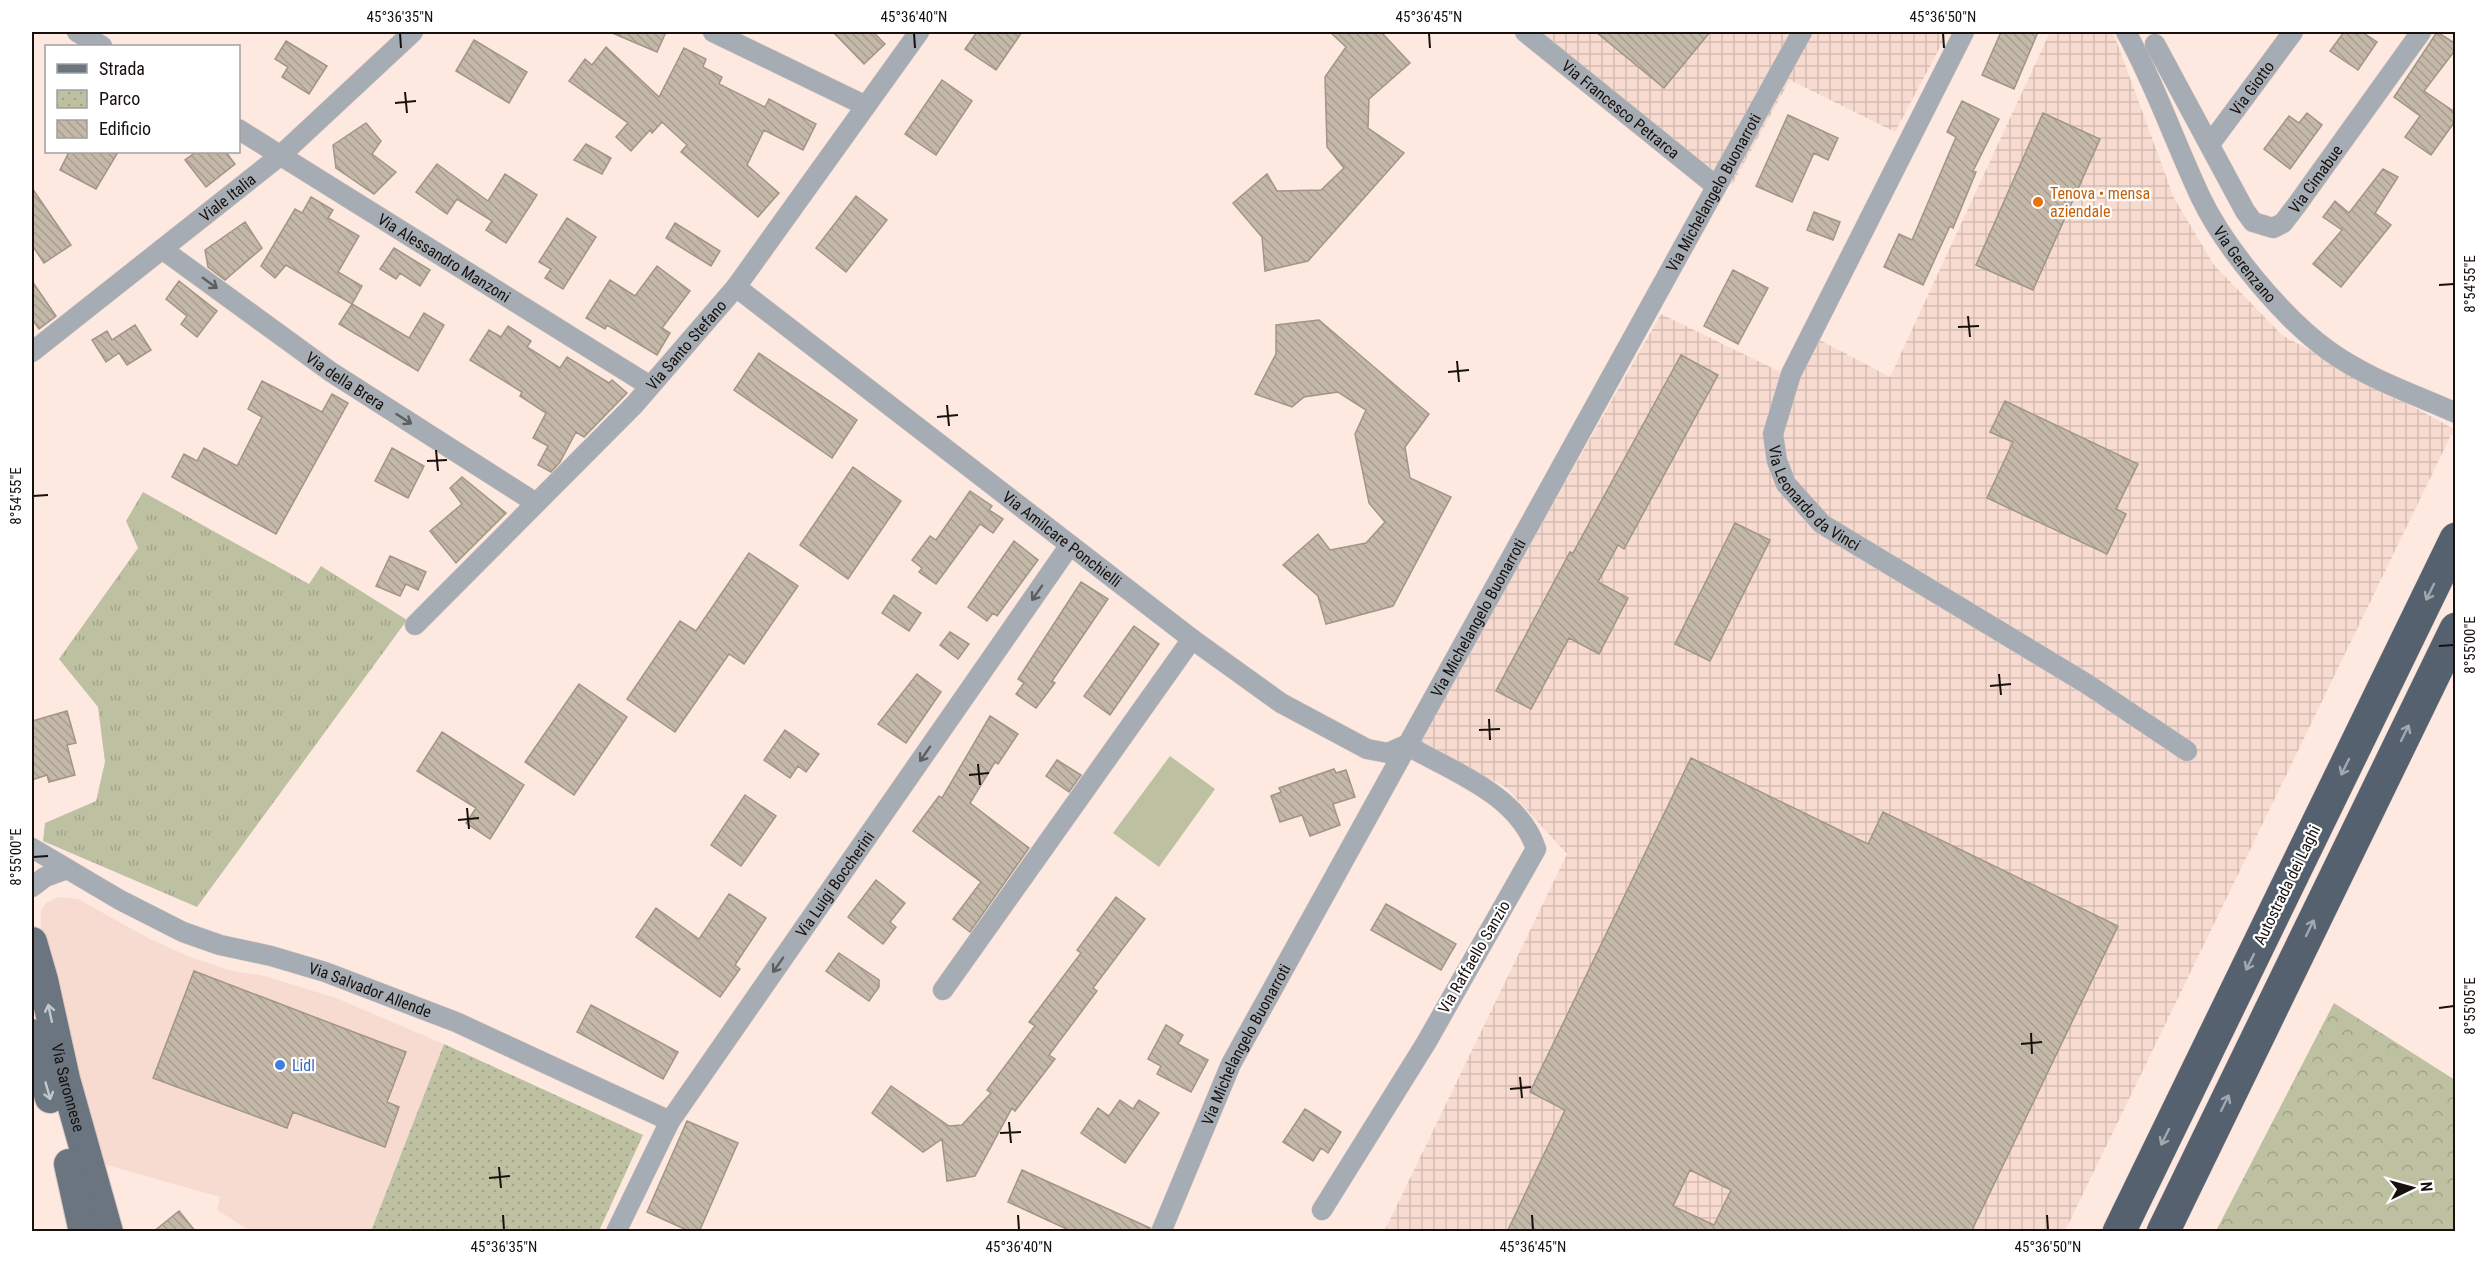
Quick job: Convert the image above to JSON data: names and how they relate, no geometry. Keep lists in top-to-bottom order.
{
  "streets": {
    "highway": ["Autostrada dei Laghi"],
    "main road": ["Via Saronnese"],
    "street": [
      "Via Giotto",
      "Via Francesco Petrarca",
      "Via Cimabue",
      "Via Michelangelo Buonarroti",
      "Viale Italia",
      "Via Alessandro Manzoni",
      "Via Gerenzano",
      "Via Santo Stefano",
      "Via della Brera",
      "Via Leonardo da Vinci",
      "Via Amilcare Ponchielli",
      "Via Luigi Boccherini",
      "Via Raffaello Sanzio",
      "Via Salvador Allende"
    ]
  },
  "crossings": [
    ["Via Giotto", "Via Cimabue"],
    ["Via Francesco Petrarca", "Via Michelangelo Buonarroti"],
    ["Via Michelangelo Buonarroti", "Via Amilcare Ponchielli"],
    ["Via Michelangelo Buonarroti", "Via Raffaello Sanzio"],
    ["Viale Italia", "Via Alessandro Manzoni"],
    ["Viale Italia", "Via della Brera"],
    ["Via Alessandro Manzoni", "Via Santo Stefano"],
    ["Via Santo Stefano", "Via della Brera"],
    ["Via Santo Stefano", "Via Amilcare Ponchielli"],
    ["Via Amilcare Ponchielli", "Via Luigi Boccherini"],
    ["Via Amilcare Ponchielli", "Via Raffaello Sanzio"],
    ["Via Luigi Boccherini", "Via Salvador Allende"]
  ],
  "one_way": ["Via della Brera"],
  "places": ["Tenova • mensa aziendale", "Lidl"],
  "legend": ["Strada", "Parco", "Edificio"],
  "north": "right",
  "coordinates": [
    "45°36'35\"N",
    "45°36'40\"N",
    "45°36'45\"N",
    "45°36'50\"N",
    "8°54'55\"E",
    "8°55'00\"E",
    "8°55'05\"E"
  ]
}
